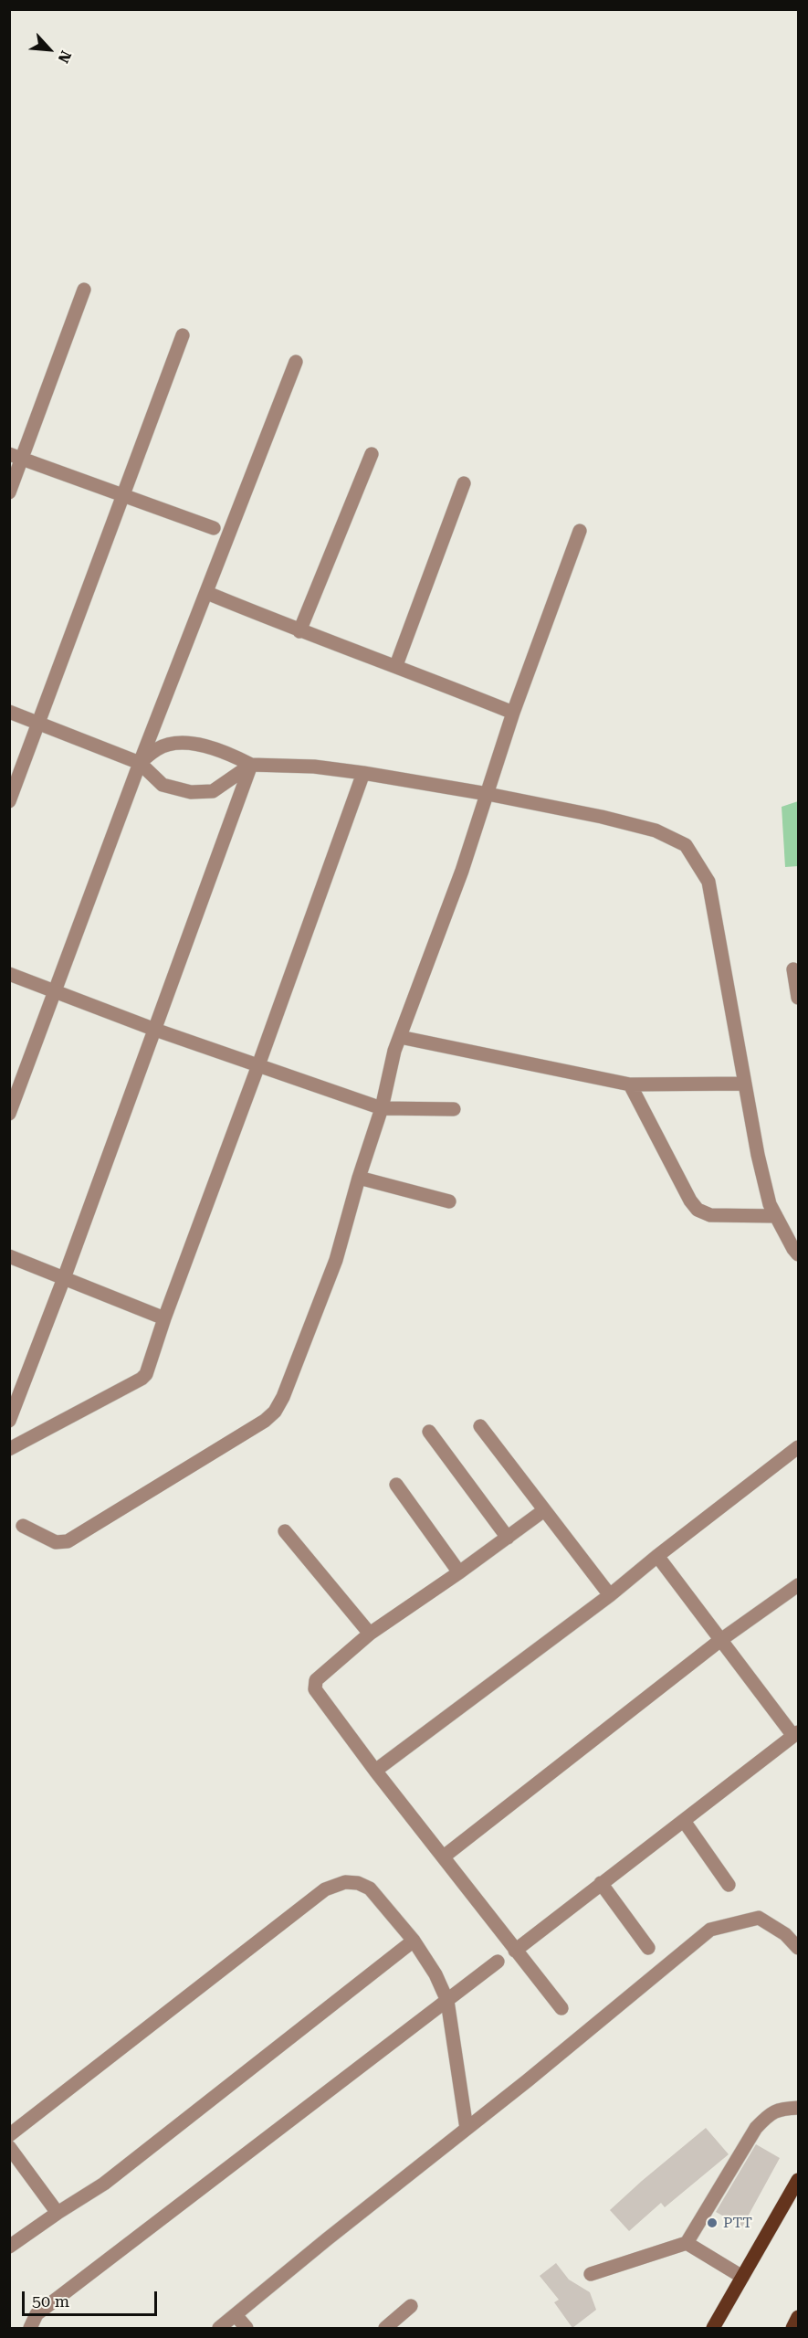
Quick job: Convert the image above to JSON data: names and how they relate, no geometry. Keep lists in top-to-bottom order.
{
  "places": ["PTT"],
  "scale_bar": "50 m",
  "north": "bottom right"
}
